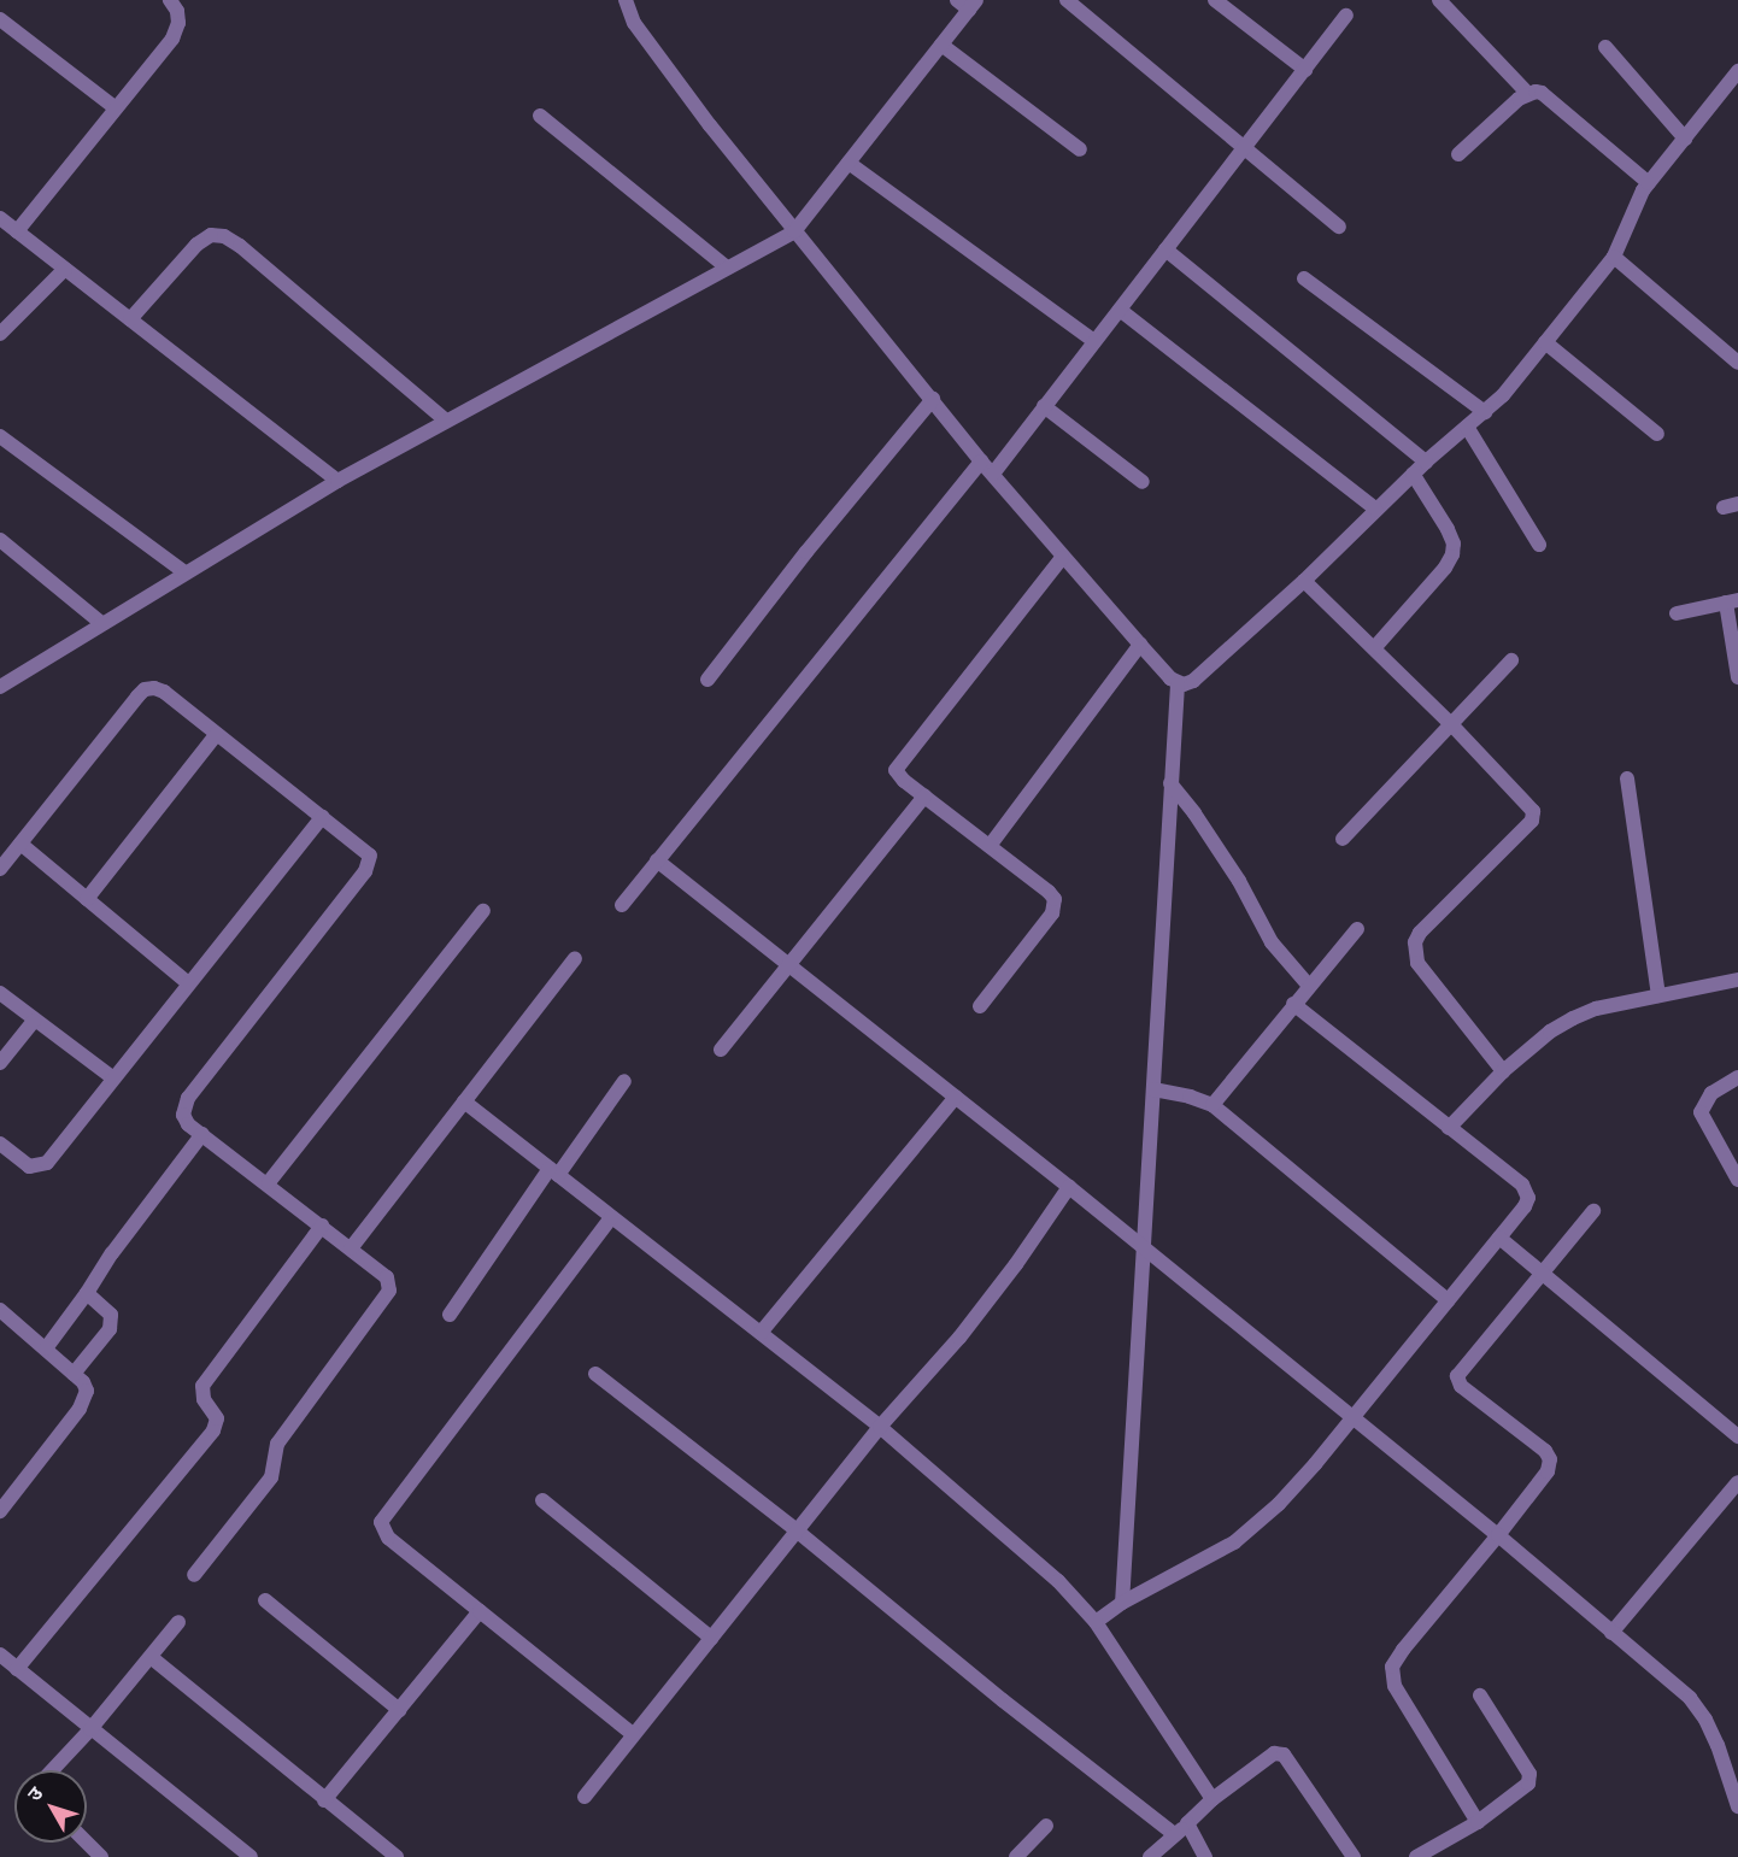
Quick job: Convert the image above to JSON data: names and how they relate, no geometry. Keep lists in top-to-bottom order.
{
  "north": "top left"
}
